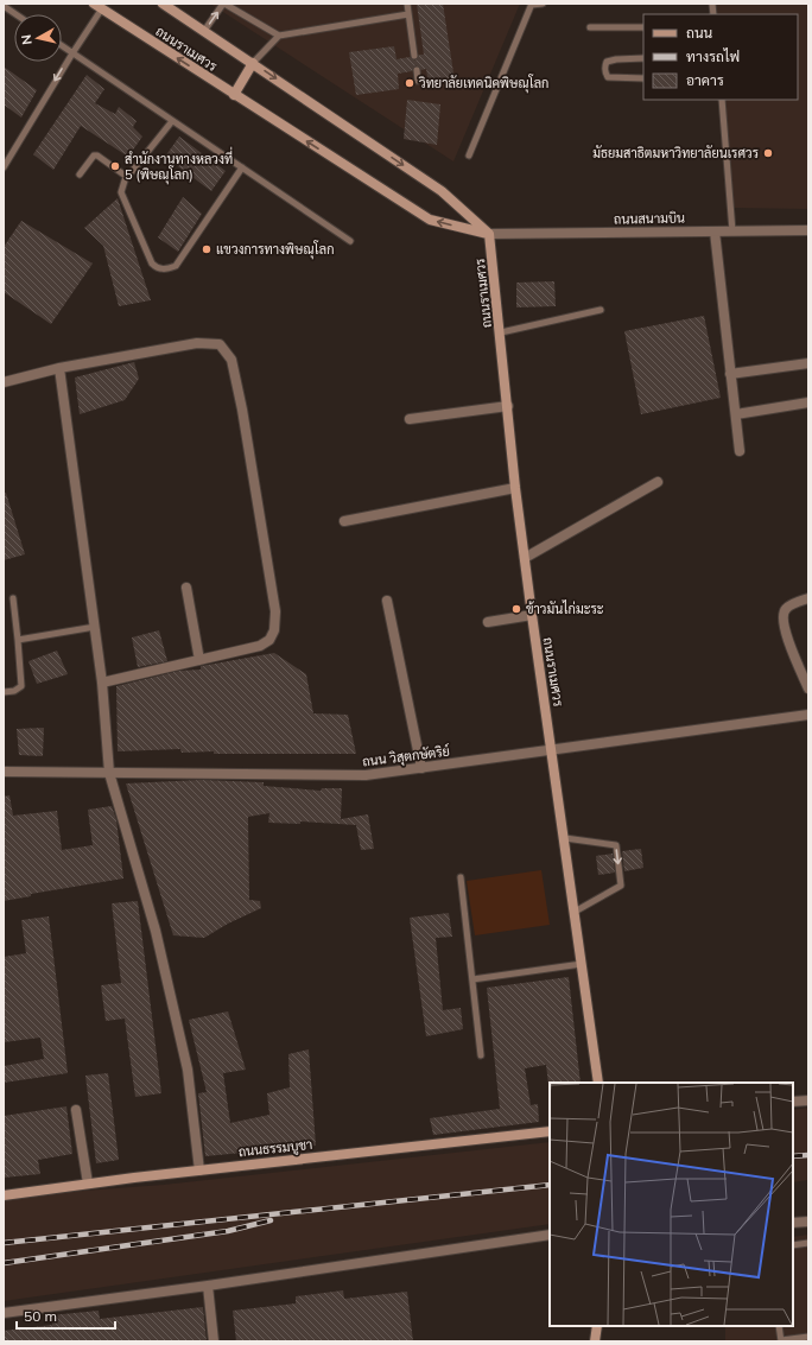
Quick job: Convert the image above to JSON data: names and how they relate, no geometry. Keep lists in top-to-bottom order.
{
  "streets": {
    "main road": ["ถนนราเมศวร", "ถนนธรรมบูชา"],
    "street": ["ถนนสนามบิน", "ถนน วิสุตกษัตริย์"]
  },
  "crossings": [
    ["ถนนราเมศวร", "ถนนสนามบิน"],
    ["ถนนราเมศวร", "ถนน วิสุตกษัตริย์"]
  ],
  "places": [
    "วิทยาลัยเทคนิคพิษณุโลก",
    "มัธยมสาธิตมหาวิทยาลัยนเรศวร",
    "สำนักงานทางหลวงที่ 5 (พิษณุโลก)",
    "แขวงการทางพิษณุโลก",
    "ข้าวมันไก่มะระ"
  ],
  "legend": ["ถนน", "ทางรถไฟ", "อาคาร"],
  "scale_bar": "50 m",
  "north": "left"
}
